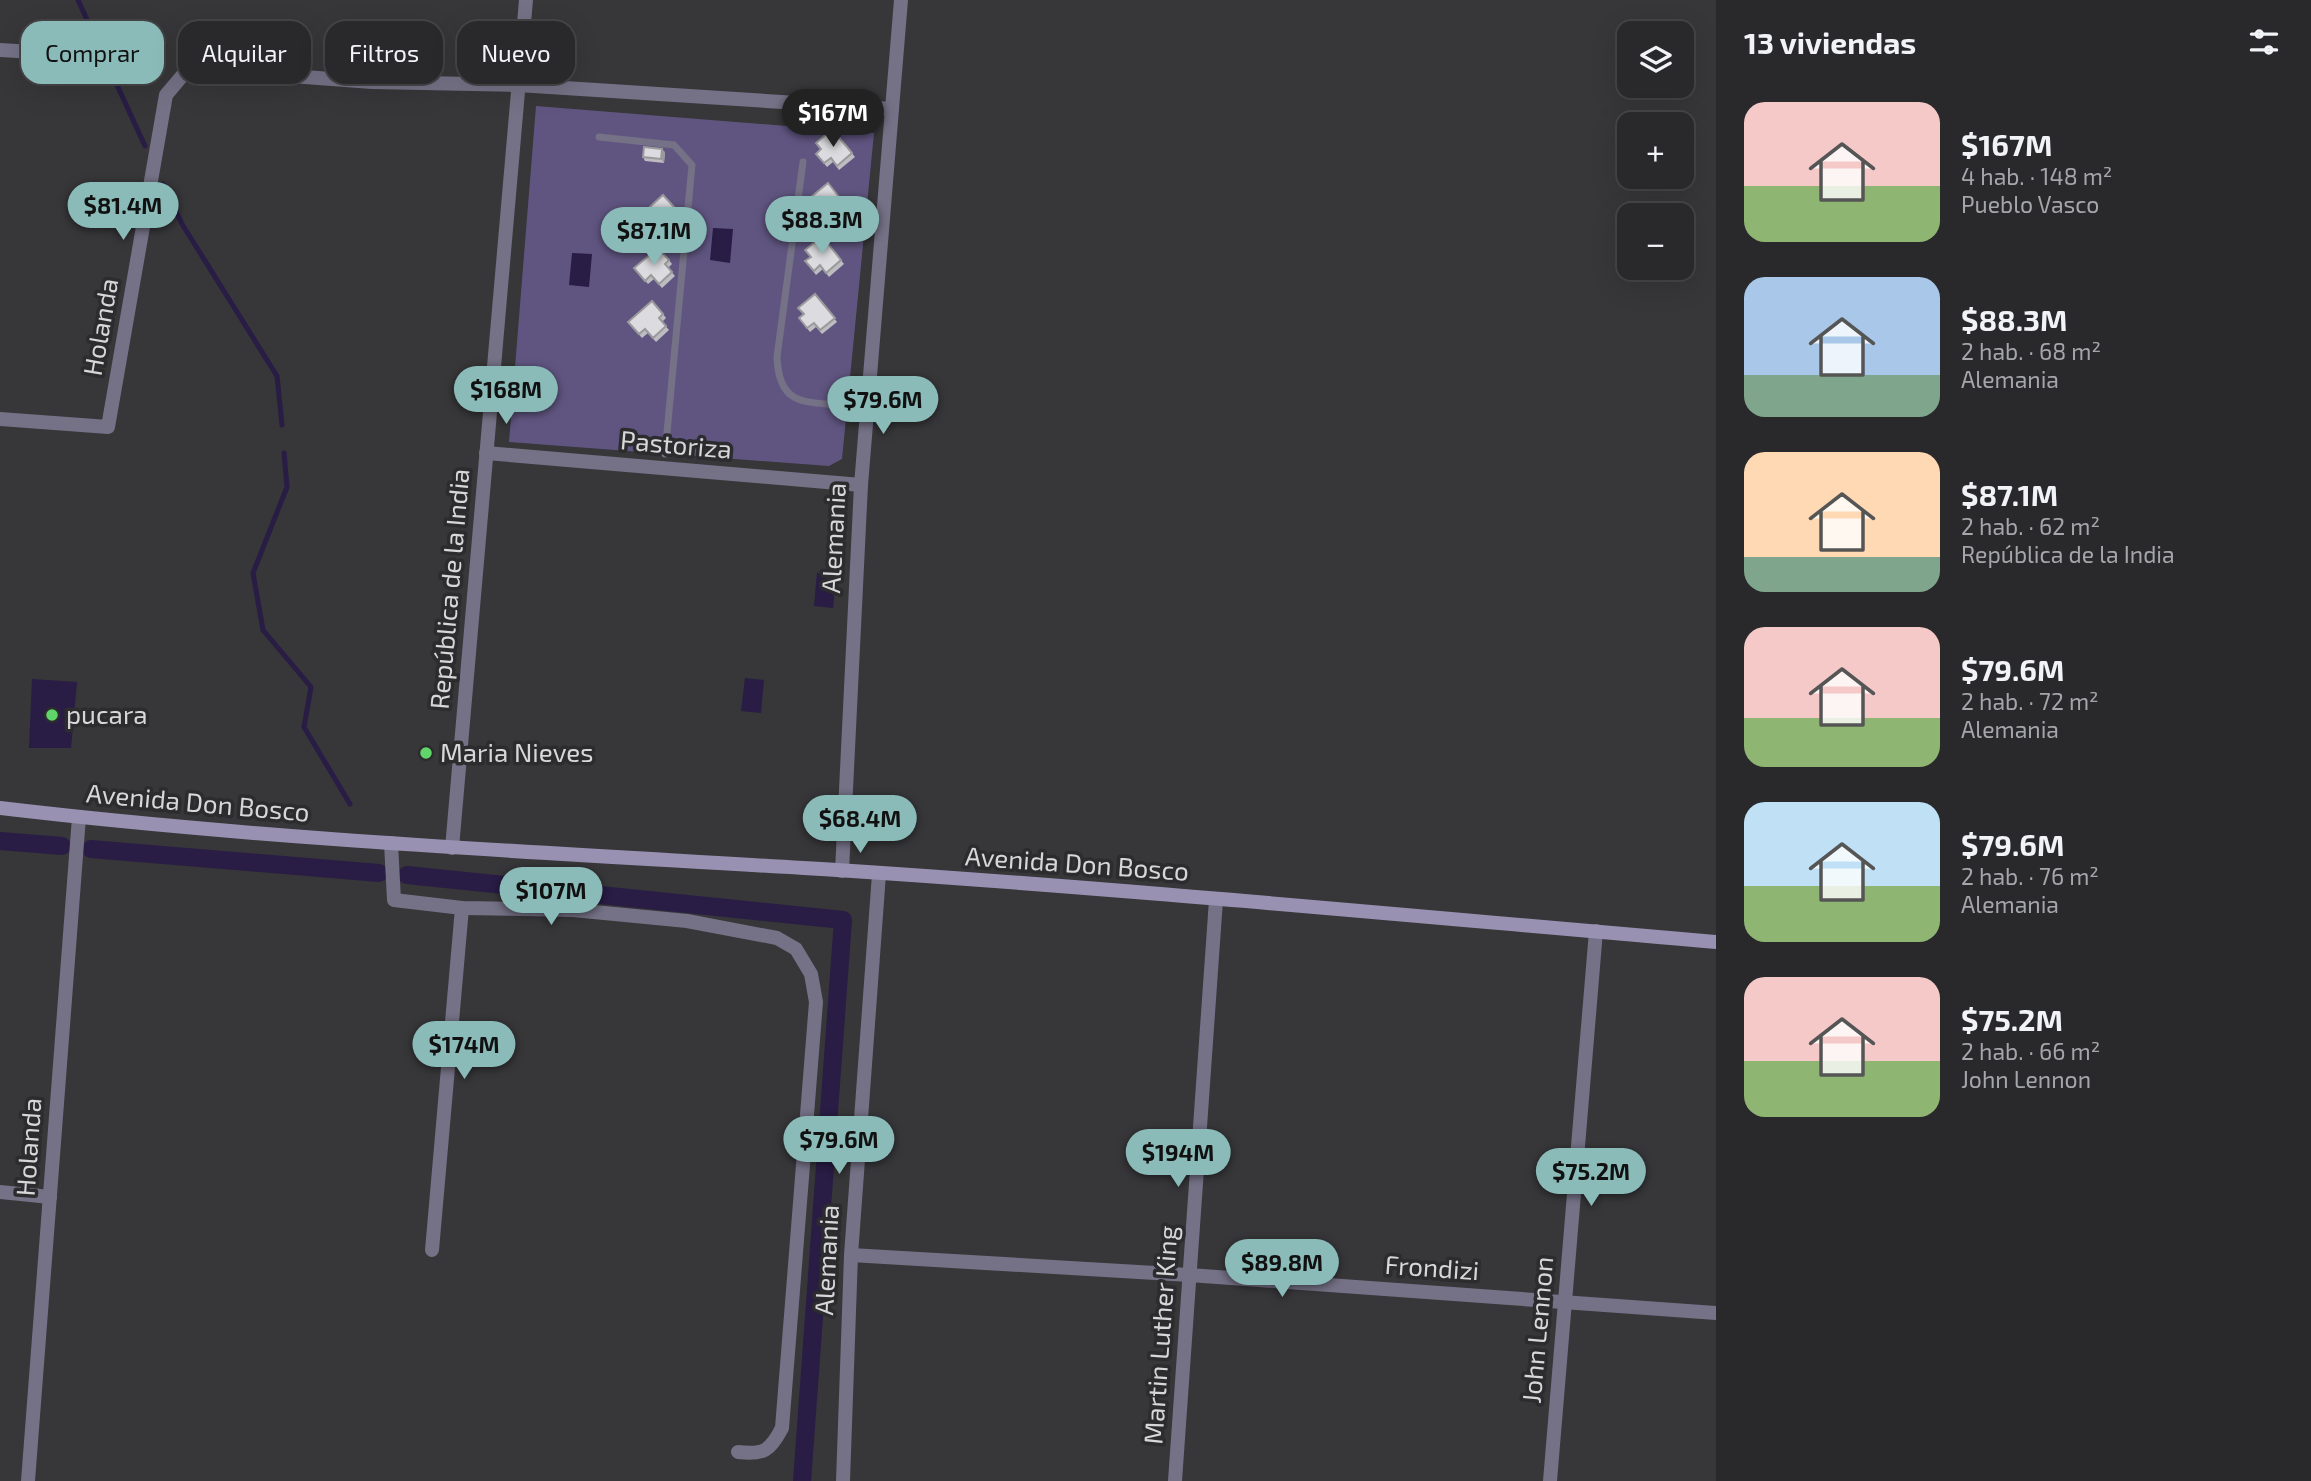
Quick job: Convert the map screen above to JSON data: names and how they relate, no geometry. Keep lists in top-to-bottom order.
{
  "streets": {
    "main road": ["Avenida Don Bosco"],
    "street": [
      "Holanda",
      "Pastoriza",
      "Alemania",
      "República de la India",
      "Frondizi",
      "John Lennon",
      "Martin Luther King"
    ]
  },
  "crossings": [
    ["Holanda", "República de la India"],
    ["Holanda", "Avenida Don Bosco"],
    ["Pastoriza", "Alemania"],
    ["Pastoriza", "República de la India"],
    ["Alemania", "Avenida Don Bosco"],
    ["Alemania", "Frondizi"],
    ["República de la India", "Avenida Don Bosco"],
    ["Avenida Don Bosco", "John Lennon"],
    ["Avenida Don Bosco", "Martin Luther King"],
    ["Frondizi", "John Lennon"],
    ["Frondizi", "Martin Luther King"]
  ],
  "places": ["pucara", "Maria Nieves"],
  "page": {
    "heading": "13 viviendas",
    "map_buttons": ["+", "−"],
    "chip": [
      "Comprar",
      "Alquilar",
      "Filtros",
      "Nuevo"
    ],
    "list": [
      {
        "name": "$167M",
        "note": "4 hab. · 148 m² · Pueblo Vasco"
      },
      {
        "name": "$88.3M",
        "note": "2 hab. · 68 m² · Alemania"
      },
      {
        "name": "$87.1M",
        "note": "2 hab. · 62 m² · República de la India"
      },
      {
        "name": "$79.6M",
        "note": "2 hab. · 72 m² · Alemania"
      },
      {
        "name": "$79.6M",
        "note": "2 hab. · 76 m² · Alemania"
      },
      {
        "name": "$75.2M",
        "note": "2 hab. · 66 m² · John Lennon"
      }
    ],
    "price": [
      "$167M",
      "$81.4M",
      "$88.3M",
      "$87.1M",
      "$168M",
      "$79.6M",
      "$68.4M",
      "$107M",
      "$174M",
      "$79.6M",
      "$194M",
      "$75.2M",
      "$89.8M"
    ]
  }
}
